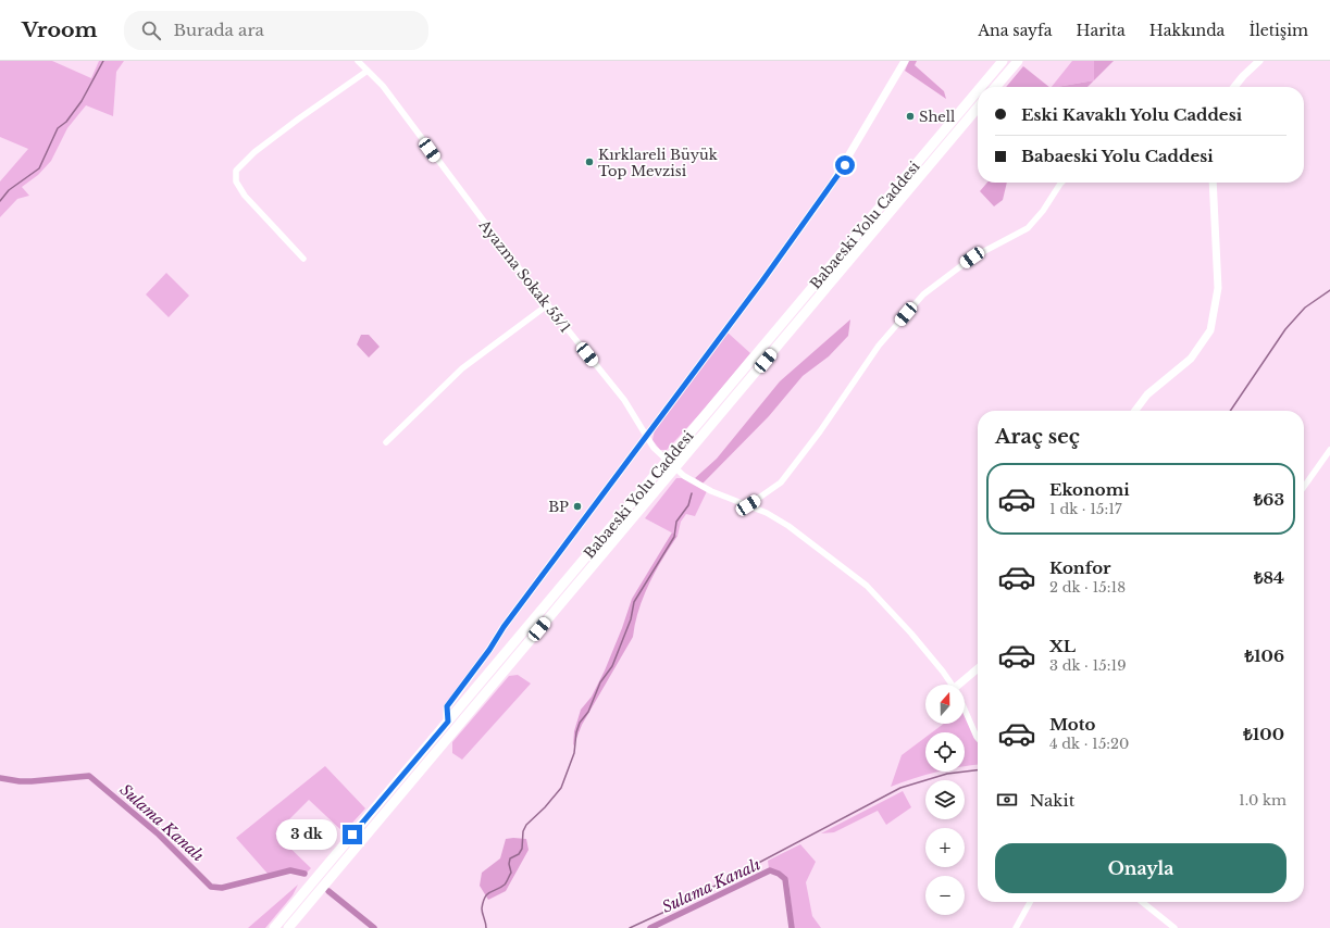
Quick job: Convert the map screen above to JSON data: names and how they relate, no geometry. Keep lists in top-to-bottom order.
{
  "streets": {
    "highway": ["Babaeski Yolu Caddesi"],
    "street": ["Ayazma Sokak 55/1"]
  },
  "crossings": [
    ["Babaeski Yolu Caddesi", "Ayazma Sokak 55/1"]
  ],
  "water": ["Sulama Kanalı"],
  "places": ["Shell", "Kırklareli Büyük Top Mevzisi", "BP"],
  "north": "top",
  "page": {
    "header": "Vroom",
    "search": "Burada ara",
    "nav": [
      "Ana sayfa",
      "Harita",
      "Hakkında",
      "İletişim"
    ],
    "banner": ["Eski Kavaklı Yolu Caddesi", "Babaeski Yolu Caddesi"],
    "heading": "Araç seç",
    "list": [
      {
        "name": "Ekonomi",
        "note": "1 dk · 15:17",
        "value": "₺63"
      },
      {
        "name": "Konfor",
        "note": "2 dk · 15:18",
        "value": "₺84"
      },
      {
        "name": "XL",
        "note": "3 dk · 15:19",
        "value": "₺106"
      },
      {
        "name": "Moto",
        "note": "4 dk · 15:20",
        "value": "₺100"
      }
    ],
    "map_buttons": ["+", "−"],
    "pay": ["Nakit", "1.0 km"],
    "bubble": "3 dk",
    "buttons": "Onayla"
  }
}
